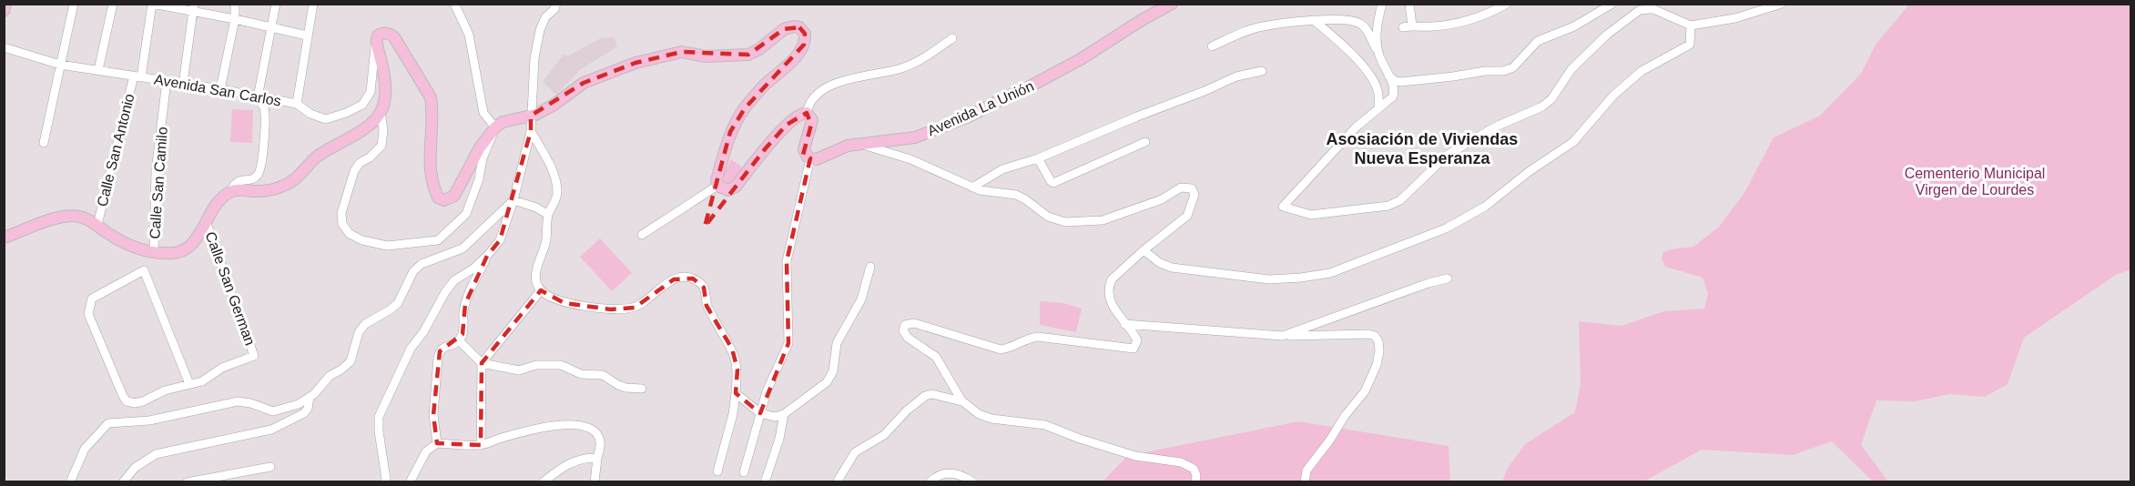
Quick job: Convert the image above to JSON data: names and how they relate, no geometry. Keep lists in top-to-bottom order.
{
  "streets": {
    "main road": ["Avenida La Unión"],
    "street": [
      "Avenida San Carlos",
      "Calle San Antonio",
      "Calle San Camilo",
      "Calle San German"
    ]
  },
  "crossings": [
    ["Avenida San Carlos", "Calle San Antonio"],
    ["Avenida San Carlos", "Calle San Camilo"]
  ],
  "districts": ["Asosiación de Viviendas Nueva Esperanza"],
  "parks": ["Cementerio Municipal Virgen de Lourdes"]
}
